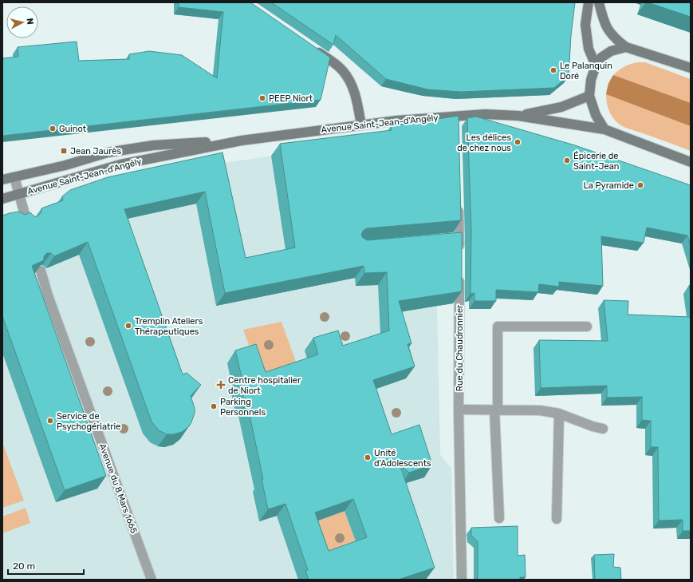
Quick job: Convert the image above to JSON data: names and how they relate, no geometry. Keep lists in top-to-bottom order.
{
  "streets": {
    "main road": ["Avenue Saint-Jean-d'Angély"],
    "street": ["Rue du Chaudronnier", "Avenue du 8 Mars 1665"]
  },
  "places": {
    "other": [
      "Le Palanquin Doré",
      "PEEP Niort",
      "Guinot",
      "Les délices de chez nous",
      "Épicerie de Saint-Jean",
      "La Pyramide",
      "Tremplin Ateliers Thérapeutiques",
      "Parking Personnels",
      "Service de Psychogériatrie",
      "Unité d’Adolescents"
    ],
    "transit": ["Jean Jaurès"],
    "health": ["Centre hospitalier de Niort"]
  },
  "scale_bar": "20 m",
  "north": "right"
}
